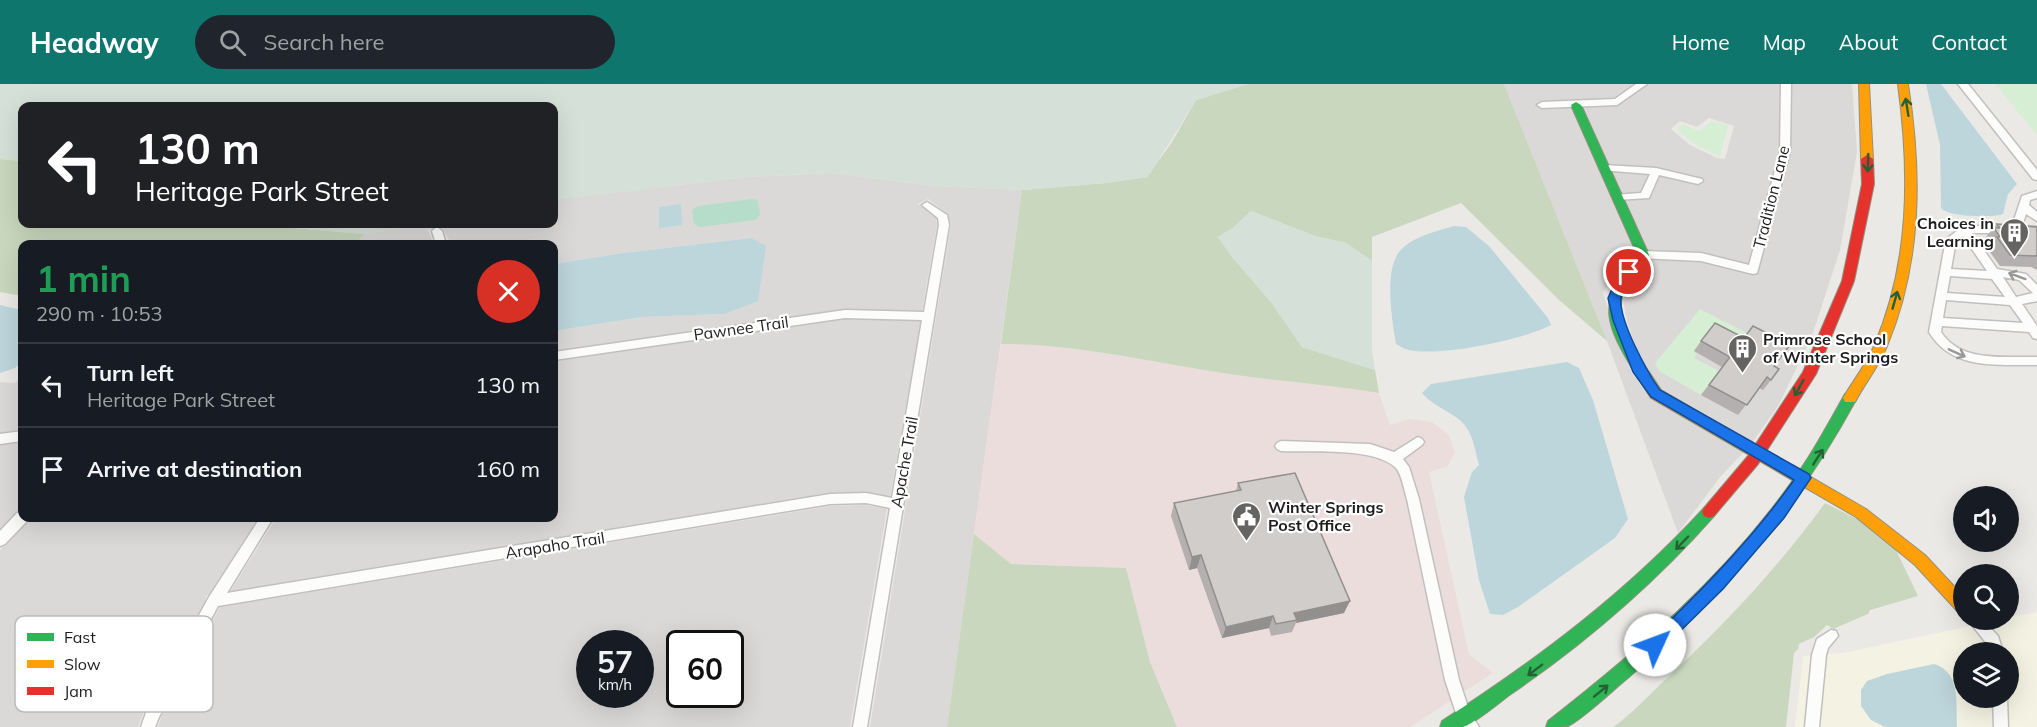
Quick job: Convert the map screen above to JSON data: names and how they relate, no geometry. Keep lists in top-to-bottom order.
{
  "streets": {
    "street": [
      "Tradition Lane",
      "Pawnee Trail",
      "Apache Trail",
      "Arapaho Trail"
    ]
  },
  "crossings": [
    ["Pawnee Trail", "Apache Trail"],
    ["Apache Trail", "Arapaho Trail"]
  ],
  "places": {
    "building": ["Choices in Learning", "Primrose School of Winter Springs"],
    "public building": ["Winter Springs Post Office"]
  },
  "legend": ["Fast", "Slow", "Jam"],
  "page": {
    "header": "Headway",
    "search": "Search here",
    "nav": [
      "Home",
      "Map",
      "About",
      "Contact"
    ],
    "turn": ["130 m", "Heritage Park Street"],
    "heading": ["1 min", "290 m · 10:53"],
    "list": [
      {
        "name": "Turn left",
        "note": "Heritage Park Street",
        "value": "130 m"
      },
      {
        "name": "Arrive at destination",
        "value": "160 m"
      }
    ],
    "speed": "57 km/h",
    "limit": "60"
  }
}
